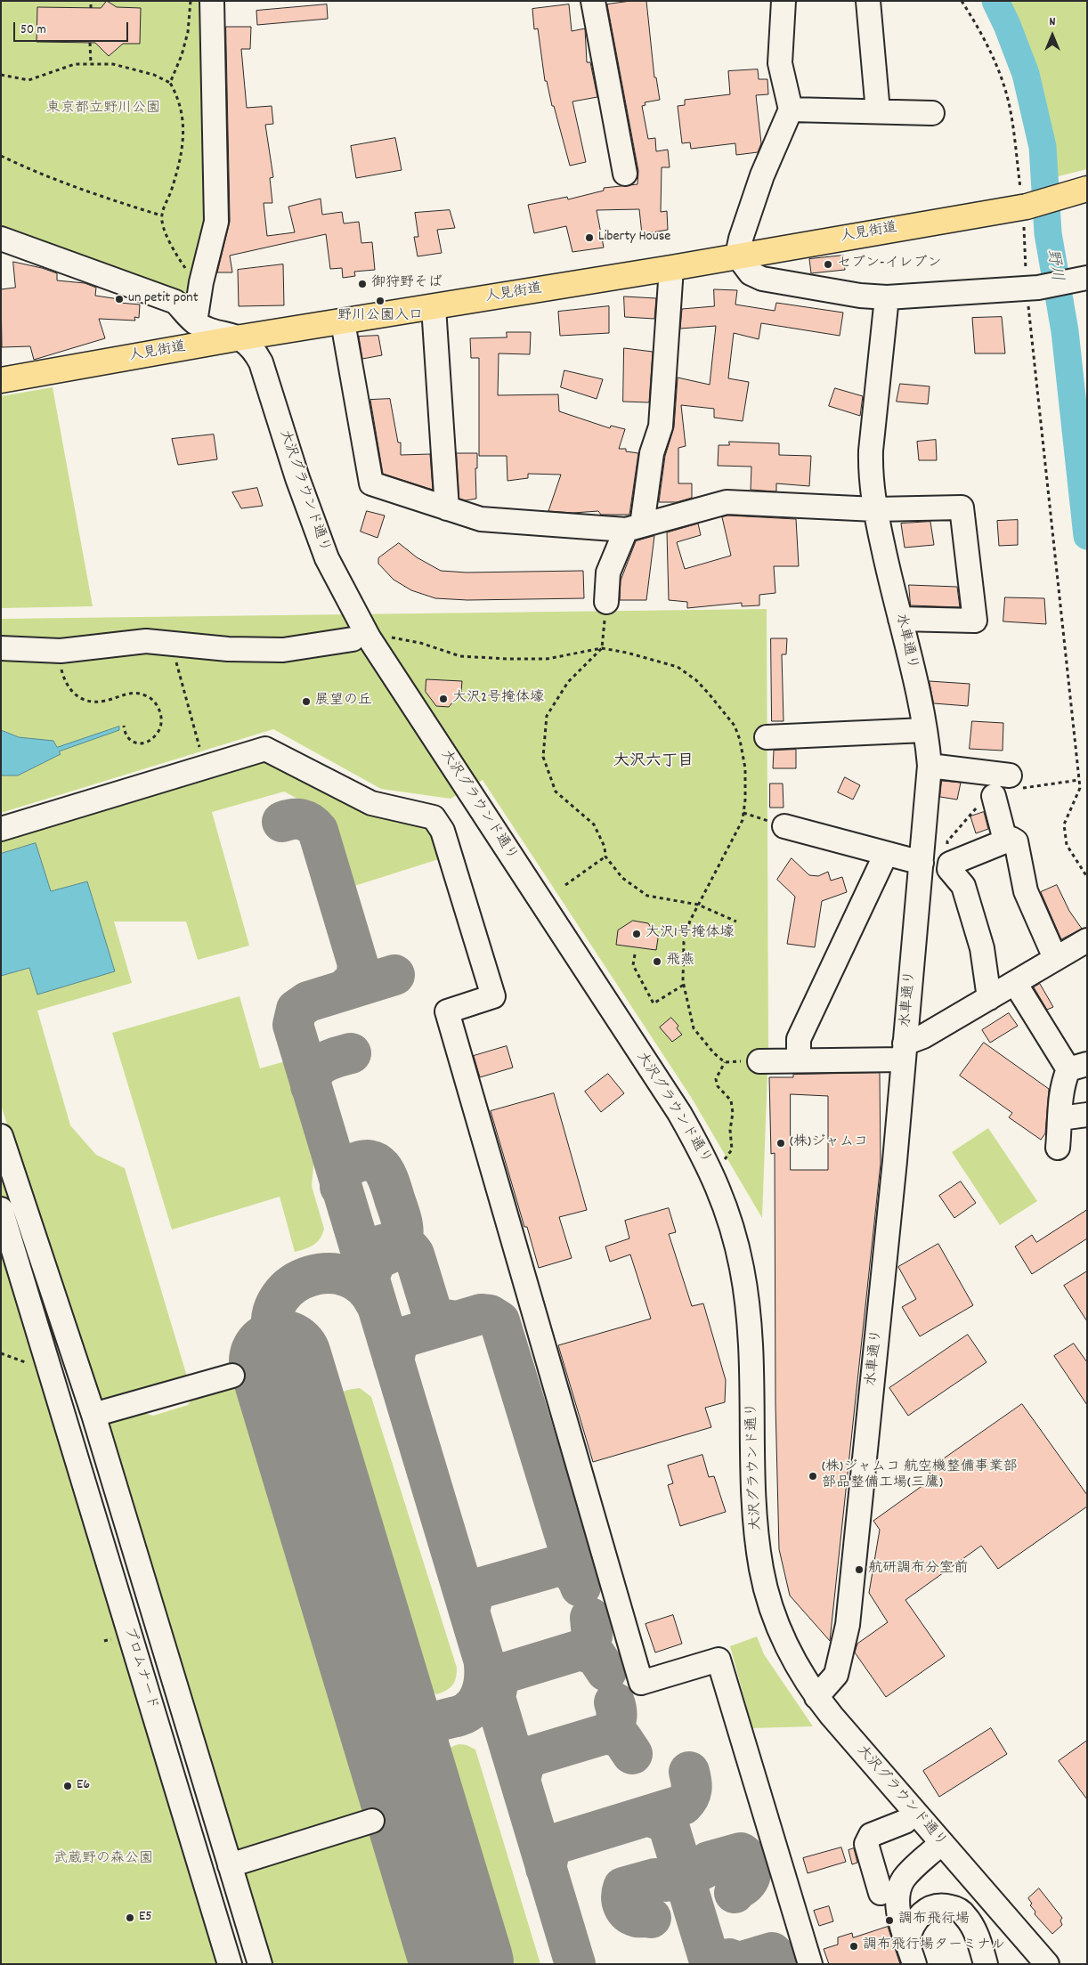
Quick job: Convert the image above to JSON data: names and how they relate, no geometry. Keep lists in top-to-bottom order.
{
  "streets": {
    "main road": ["人見街道"],
    "street": ["大沢グラウンド通り", "水車通り", "プロムナード"]
  },
  "crossings": [
    ["人見街道", "大沢グラウンド通り"],
    ["大沢グラウンド通り", "水車通り"]
  ],
  "districts": ["大沢六丁目"],
  "water": ["野川"],
  "parks": ["東京都立野川公園", "武蔵野の森公園"],
  "places": [
    "Liberty House",
    "セブン-イレブン",
    "御狩野そば",
    "un petit pont",
    "野川公園入口",
    "大沢2号掩体壕",
    "展望の丘",
    "大沢1号掩体壕",
    "飛燕",
    "(株)ジャムコ",
    "(株)ジャムコ 航空機整備事業部 部品整備工場(三鷹)",
    "航研調布分室前",
    "E6",
    "E5",
    "調布飛行場",
    "調布飛行場ターミナル"
  ],
  "scale_bar": "50 m",
  "north": "top"
}
